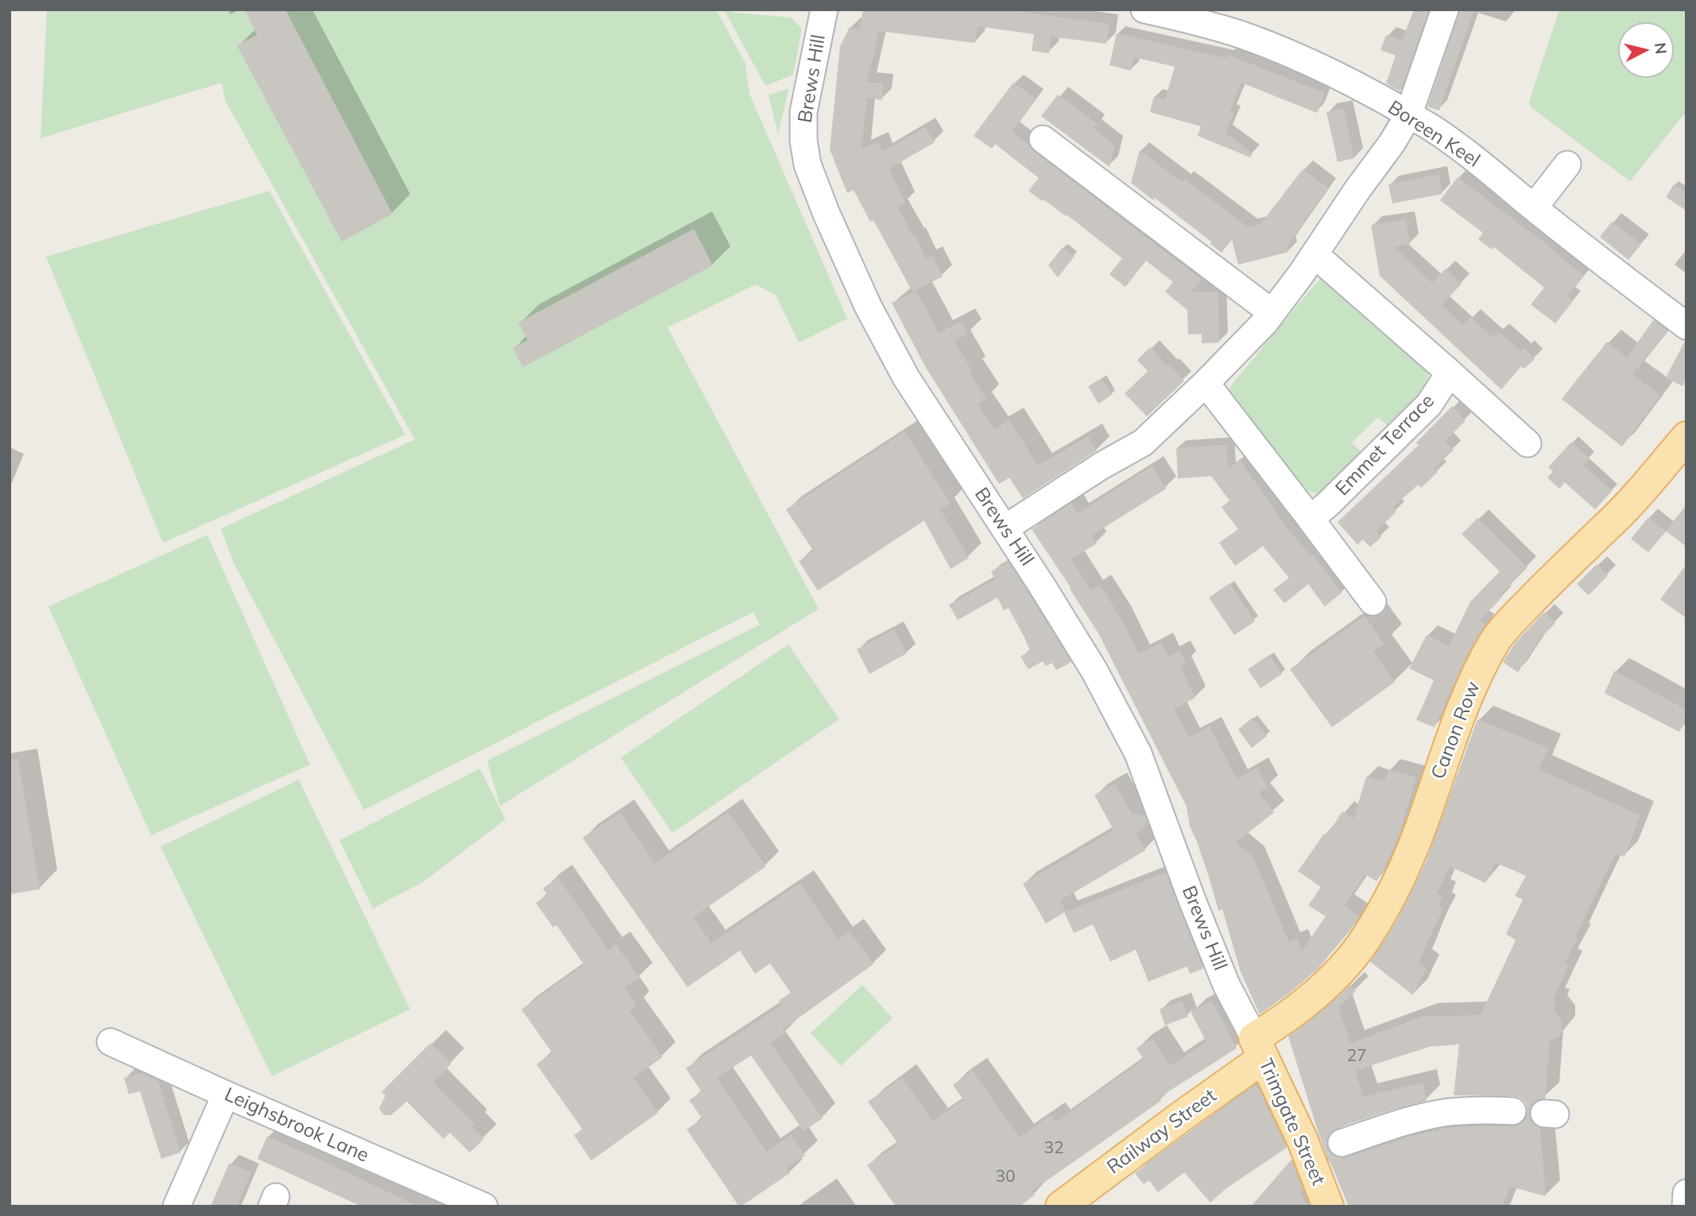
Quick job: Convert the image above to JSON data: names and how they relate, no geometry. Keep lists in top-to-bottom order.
{
  "streets": {
    "main road": ["Canon Row", "Trimgate Street", "Railway Street"],
    "street": [
      "Brews Hill",
      "Boreen Keel",
      "Emmet Terrace",
      "Leighsbrook Lane"
    ]
  },
  "crossings": [
    ["Brews Hill", "Canon Row"],
    ["Brews Hill", "Trimgate Street"],
    ["Brews Hill", "Railway Street"],
    ["Canon Row", "Trimgate Street"],
    ["Canon Row", "Railway Street"],
    ["Trimgate Street", "Railway Street"]
  ],
  "house_numbers": ["27", "32", "30"],
  "north": "right"
}
